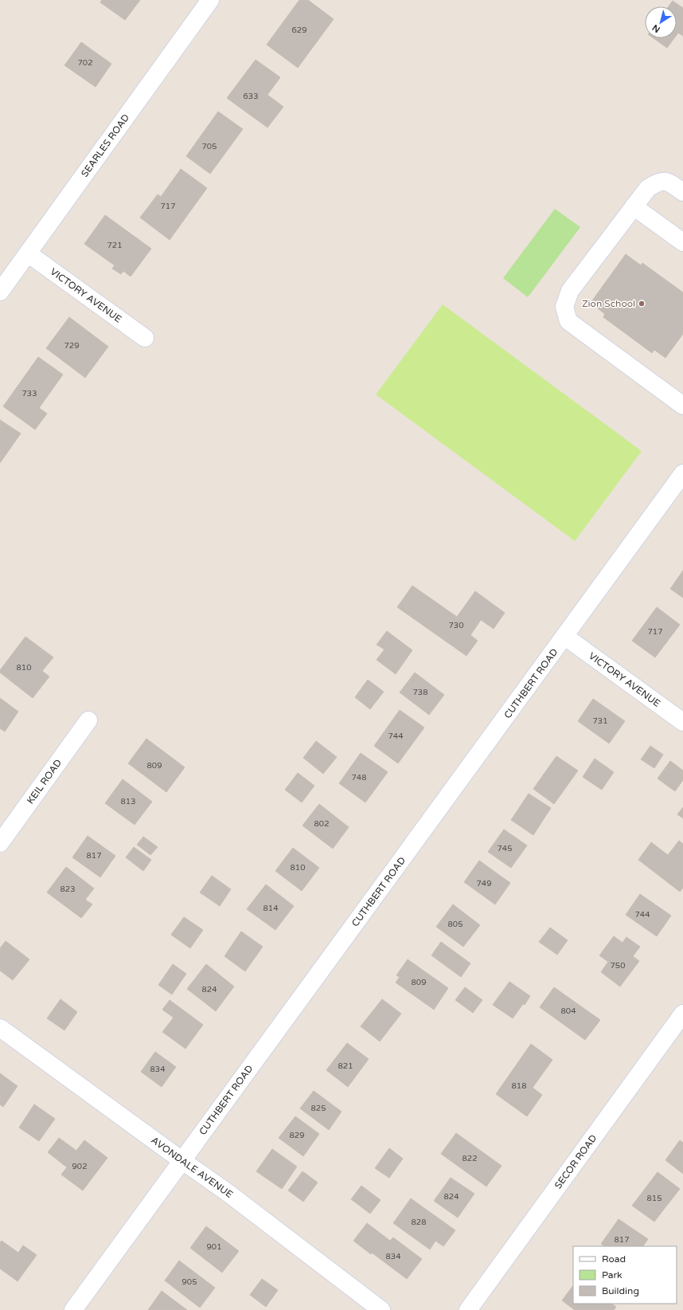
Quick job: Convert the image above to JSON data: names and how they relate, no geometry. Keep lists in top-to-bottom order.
{
  "streets": {
    "street": [
      "SEARLES ROAD",
      "VICTORY AVENUE",
      "CUTHBERT ROAD",
      "KEIL ROAD",
      "SECOR ROAD",
      "AVONDALE AVENUE"
    ]
  },
  "crossings": [
    ["SEARLES ROAD", "VICTORY AVENUE"],
    ["VICTORY AVENUE", "CUTHBERT ROAD"],
    ["CUTHBERT ROAD", "AVONDALE AVENUE"]
  ],
  "places": ["Zion School"],
  "house_numbers": [
    "629",
    "702",
    "633",
    "705",
    "717",
    "721",
    "729",
    "733",
    "730",
    "717",
    "810",
    "738",
    "731",
    "744",
    "809",
    "748",
    "813",
    "802",
    "745",
    "817",
    "810",
    "749",
    "823",
    "814",
    "744",
    "805",
    "750",
    "809",
    "824",
    "804",
    "821",
    "834",
    "818",
    "825",
    "829",
    "822",
    "902",
    "824",
    "815",
    "828",
    "817",
    "901",
    "834",
    "905"
  ],
  "legend": ["Road", "Park", "Building"],
  "north": "bottom left"
}
